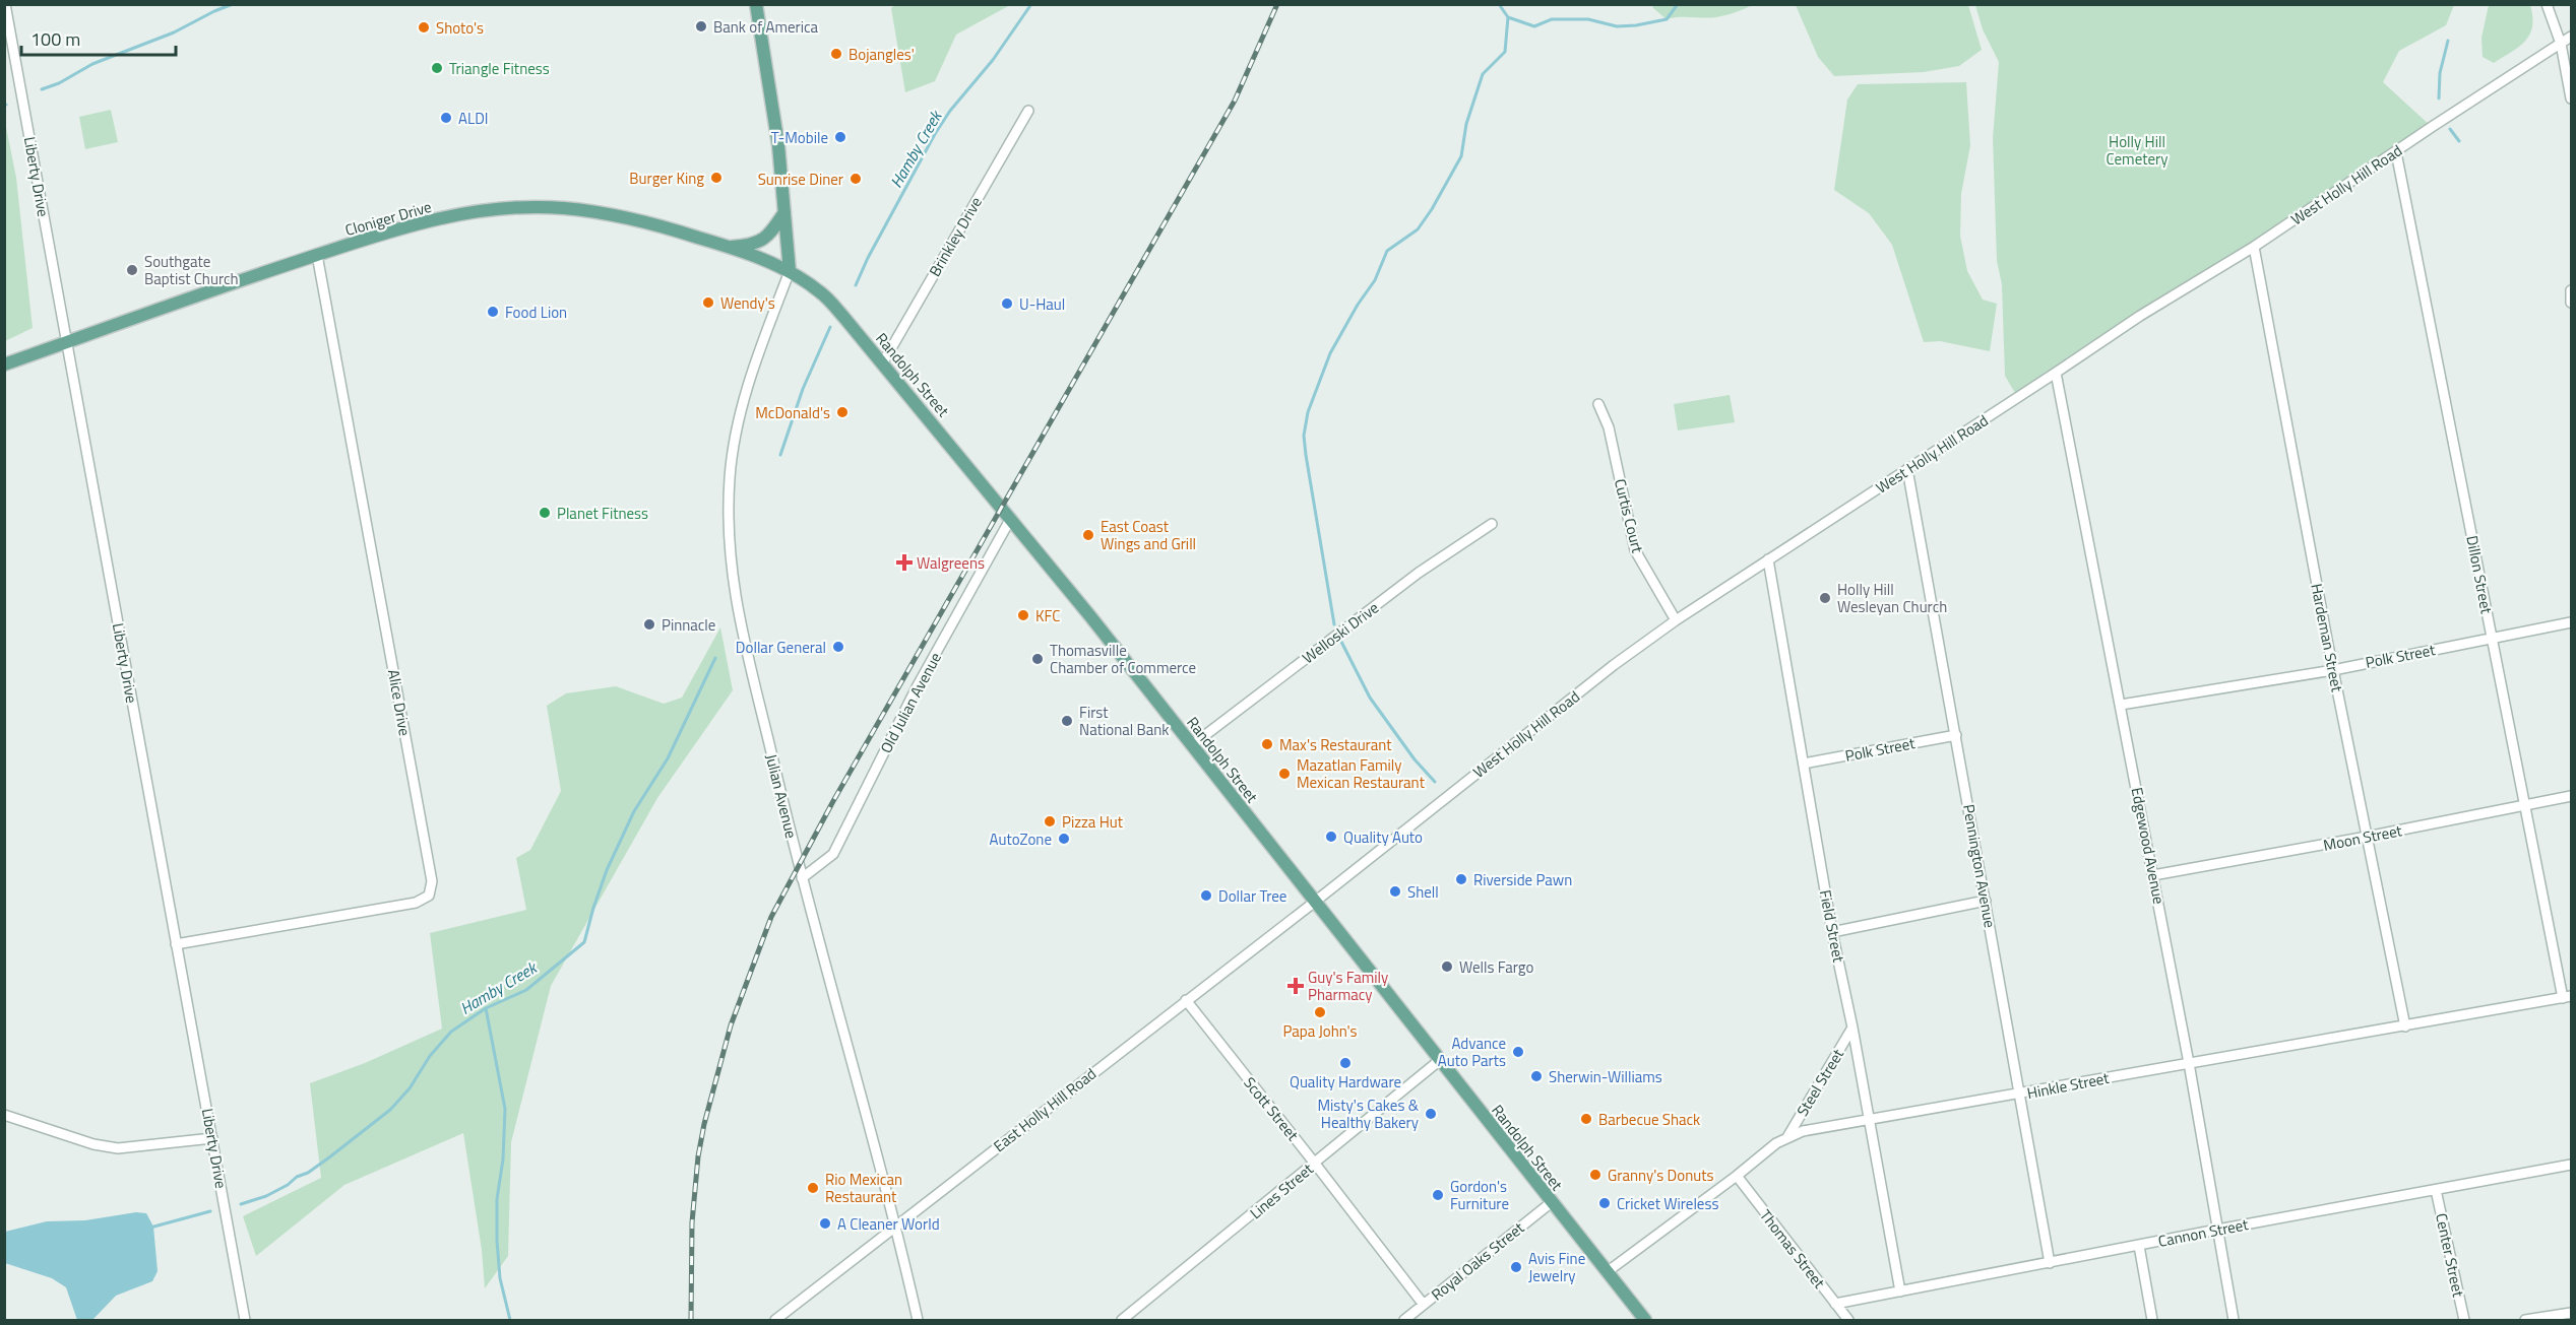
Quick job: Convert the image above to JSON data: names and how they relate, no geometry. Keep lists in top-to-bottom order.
{
  "streets": {
    "main road": ["Cloniger Drive", "Randolph Street"],
    "street": [
      "Liberty Drive",
      "West Holly Hill Road",
      "Brinkley Drive",
      "Curtis Court",
      "Dillon Street",
      "Welloski Drive",
      "Hardeman Street",
      "Polk Street",
      "Alice Drive",
      "Old Julian Avenue",
      "Julian Avenue",
      "Moon Street",
      "Edgewood Avenue",
      "Pennington Avenue",
      "Field Street",
      "Steel Street",
      "Hinkle Street",
      "Scott Street",
      "East Holly Hill Road",
      "Lines Street",
      "Cannon Street",
      "Thomas Street",
      "Center Street",
      "Royal Oaks Street"
    ]
  },
  "crossings": [
    ["Liberty Drive", "Cloniger Drive"],
    ["Liberty Drive", "Alice Drive"],
    ["West Holly Hill Road", "Randolph Street"],
    ["West Holly Hill Road", "Curtis Court"],
    ["West Holly Hill Road", "Dillon Street"],
    ["West Holly Hill Road", "Hardeman Street"],
    ["West Holly Hill Road", "Edgewood Avenue"],
    ["West Holly Hill Road", "Pennington Avenue"],
    ["West Holly Hill Road", "Field Street"],
    ["West Holly Hill Road", "East Holly Hill Road"],
    ["Cloniger Drive", "Randolph Street"],
    ["Cloniger Drive", "Alice Drive"],
    ["Cloniger Drive", "Julian Avenue"],
    ["Brinkley Drive", "Randolph Street"],
    ["Randolph Street", "Welloski Drive"],
    ["Randolph Street", "Old Julian Avenue"],
    ["Randolph Street", "Julian Avenue"],
    ["Randolph Street", "Hinkle Street"],
    ["Randolph Street", "East Holly Hill Road"],
    ["Randolph Street", "Lines Street"],
    ["Randolph Street", "Royal Oaks Street"],
    ["Dillon Street", "Polk Street"],
    ["Dillon Street", "Moon Street"],
    ["Dillon Street", "Hinkle Street"],
    ["Hardeman Street", "Polk Street"],
    ["Hardeman Street", "Moon Street"],
    ["Hardeman Street", "Hinkle Street"],
    ["Polk Street", "Edgewood Avenue"],
    ["Polk Street", "Pennington Avenue"],
    ["Polk Street", "Field Street"],
    ["Old Julian Avenue", "Julian Avenue"],
    ["Julian Avenue", "East Holly Hill Road"],
    ["Moon Street", "Edgewood Avenue"],
    ["Edgewood Avenue", "Hinkle Street"],
    ["Edgewood Avenue", "Cannon Street"],
    ["Pennington Avenue", "Hinkle Street"],
    ["Pennington Avenue", "Cannon Street"],
    ["Field Street", "Steel Street"],
    ["Field Street", "Hinkle Street"],
    ["Field Street", "Cannon Street"],
    ["Steel Street", "Hinkle Street"],
    ["Hinkle Street", "Thomas Street"],
    ["Scott Street", "East Holly Hill Road"],
    ["Scott Street", "Lines Street"],
    ["Scott Street", "Royal Oaks Street"],
    ["Cannon Street", "Thomas Street"],
    ["Cannon Street", "Center Street"]
  ],
  "water": ["Hamby Creek"],
  "parks": ["Holly Hill Cemetery"],
  "places": {
    "other": [
      "Bank of America",
      "Shoto's",
      "Bojangles'",
      "Triangle Fitness",
      "ALDI",
      "T-Mobile",
      "Burger King",
      "Sunrise Diner",
      "Southgate Baptist Church",
      "Wendy's",
      "U-Haul",
      "Food Lion",
      "McDonald's",
      "Planet Fitness",
      "East Coast Wings and Grill",
      "Holly Hill Wesleyan Church",
      "KFC",
      "Pinnacle",
      "Dollar General",
      "Thomasville Chamber of Commerce",
      "First National Bank",
      "Max's Restaurant",
      "Mazatlan Family Mexican Restaurant",
      "Pizza Hut",
      "Quality Auto",
      "AutoZone",
      "Riverside Pawn",
      "Shell",
      "Dollar Tree",
      "Wells Fargo",
      "Papa John's",
      "Advance Auto Parts",
      "Quality Hardware",
      "Sherwin-Williams",
      "Misty's Cakes & Healthy Bakery",
      "Barbecue Shack",
      "Granny's Donuts",
      "Rio Mexican Restaurant",
      "Gordon's Furniture",
      "Cricket Wireless",
      "A Cleaner World",
      "Avis Fine Jewelry"
    ],
    "health": ["Walgreens", "Guy's Family Pharmacy"]
  },
  "scale_bar": "100 m"
}
